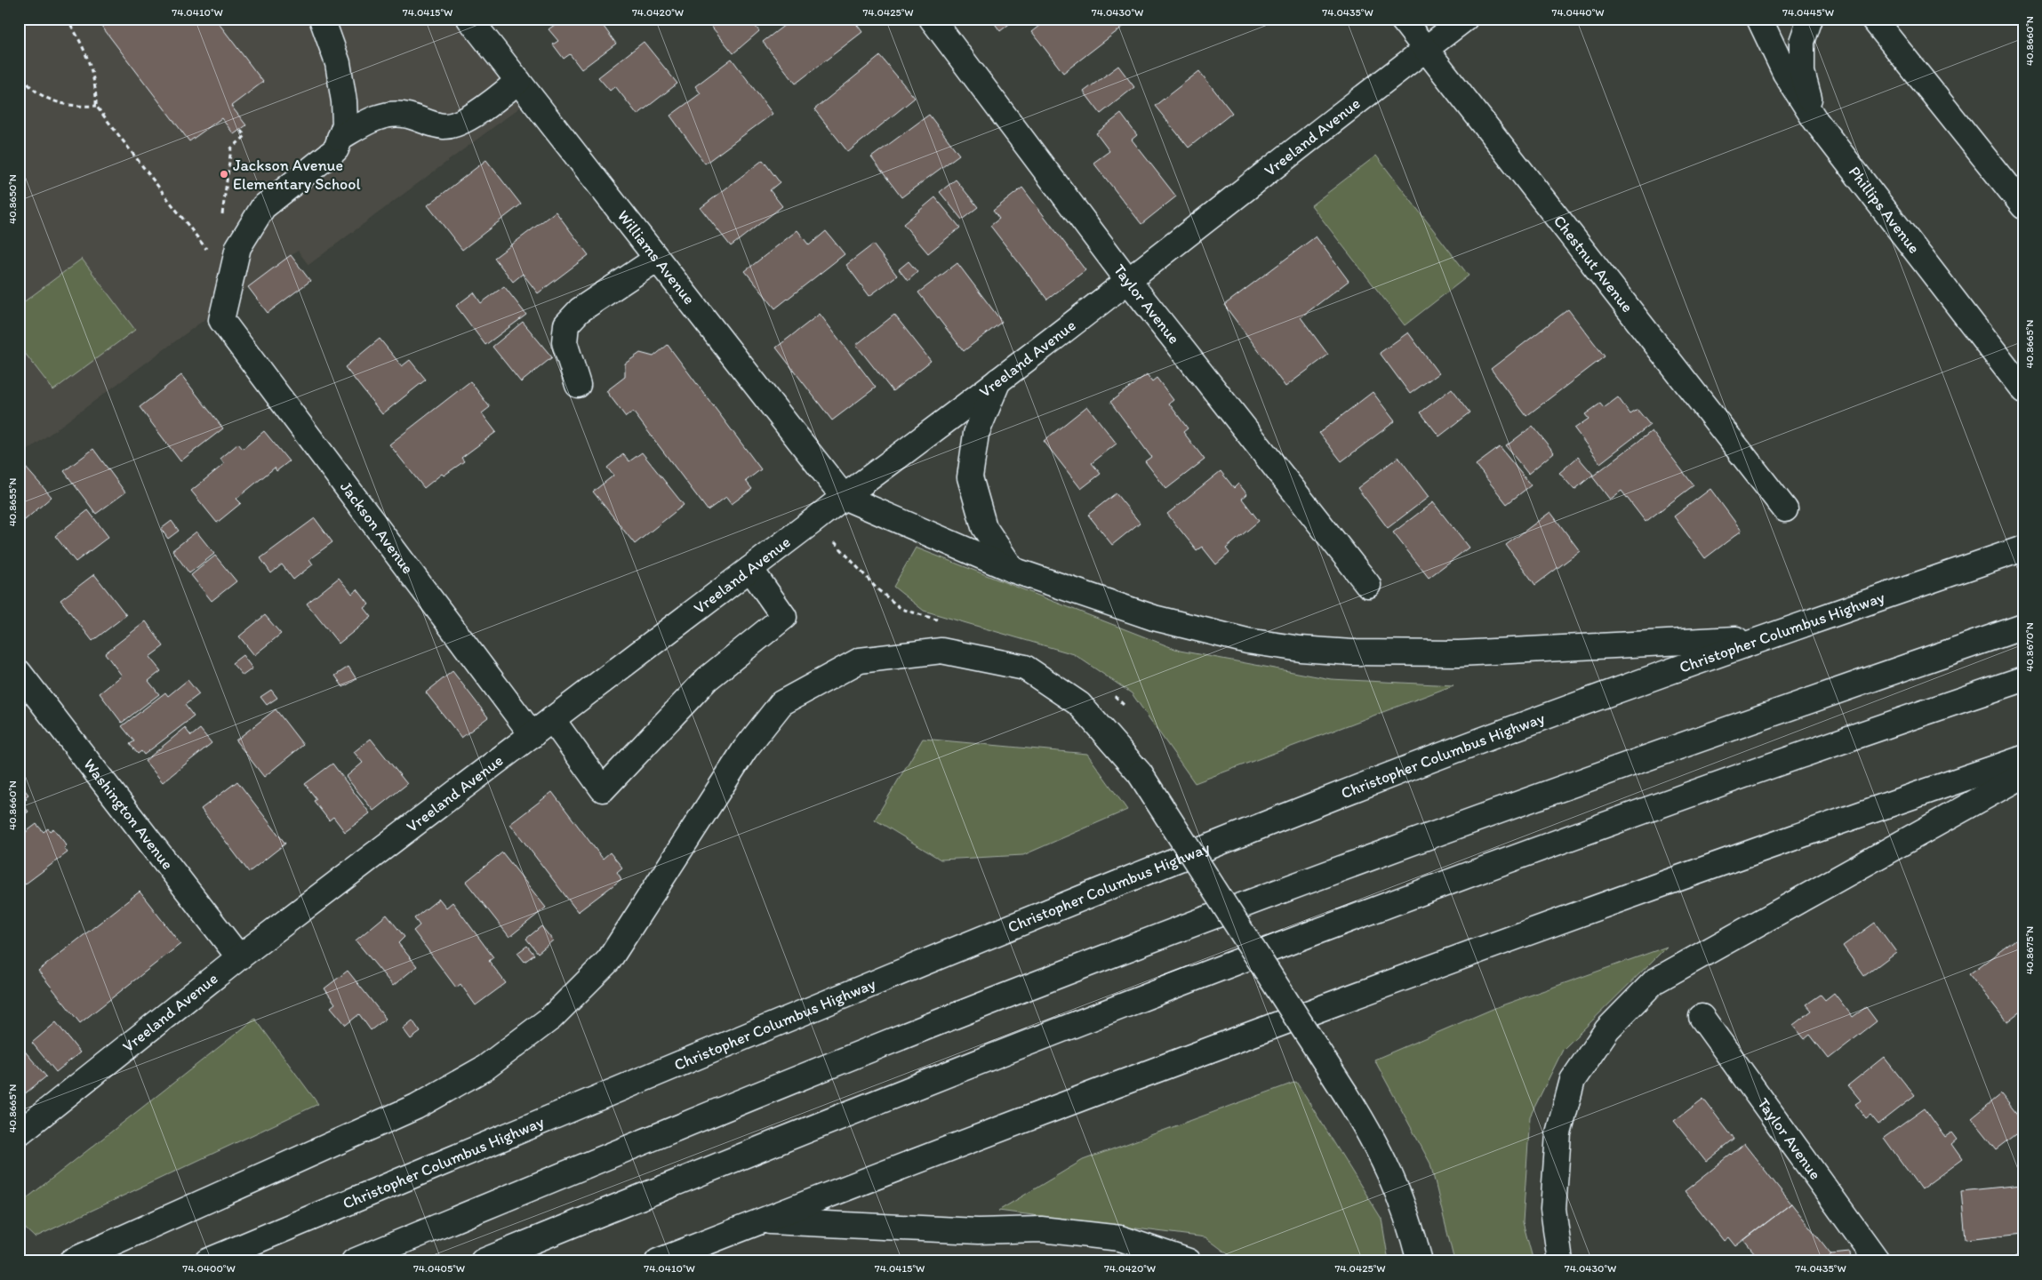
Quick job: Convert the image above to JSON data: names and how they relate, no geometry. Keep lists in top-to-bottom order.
{
  "streets": {
    "main road": [
      "Vreeland Avenue",
      "Phillips Avenue",
      "Williams Avenue",
      "Chestnut Avenue",
      "Taylor Avenue",
      "Jackson Avenue",
      "Christopher Columbus Highway",
      "Washington Avenue"
    ]
  },
  "crossings": [
    ["Vreeland Avenue", "Williams Avenue"],
    ["Vreeland Avenue", "Chestnut Avenue"],
    ["Vreeland Avenue", "Taylor Avenue"],
    ["Vreeland Avenue", "Jackson Avenue"],
    ["Vreeland Avenue", "Washington Avenue"]
  ],
  "places": ["Jackson Avenue Elementary School"],
  "coordinates": [
    "74.0410°W",
    "74.0415°W",
    "74.0420°W",
    "74.0425°W",
    "74.0430°W",
    "74.0435°W",
    "74.0440°W",
    "74.0445°W",
    "40.8660°N",
    "40.8650°N",
    "40.8665°N",
    "40.8655°N",
    "40.8670°N",
    "40.8675°N",
    "74.0400°W",
    "74.0405°W"
  ]
}
